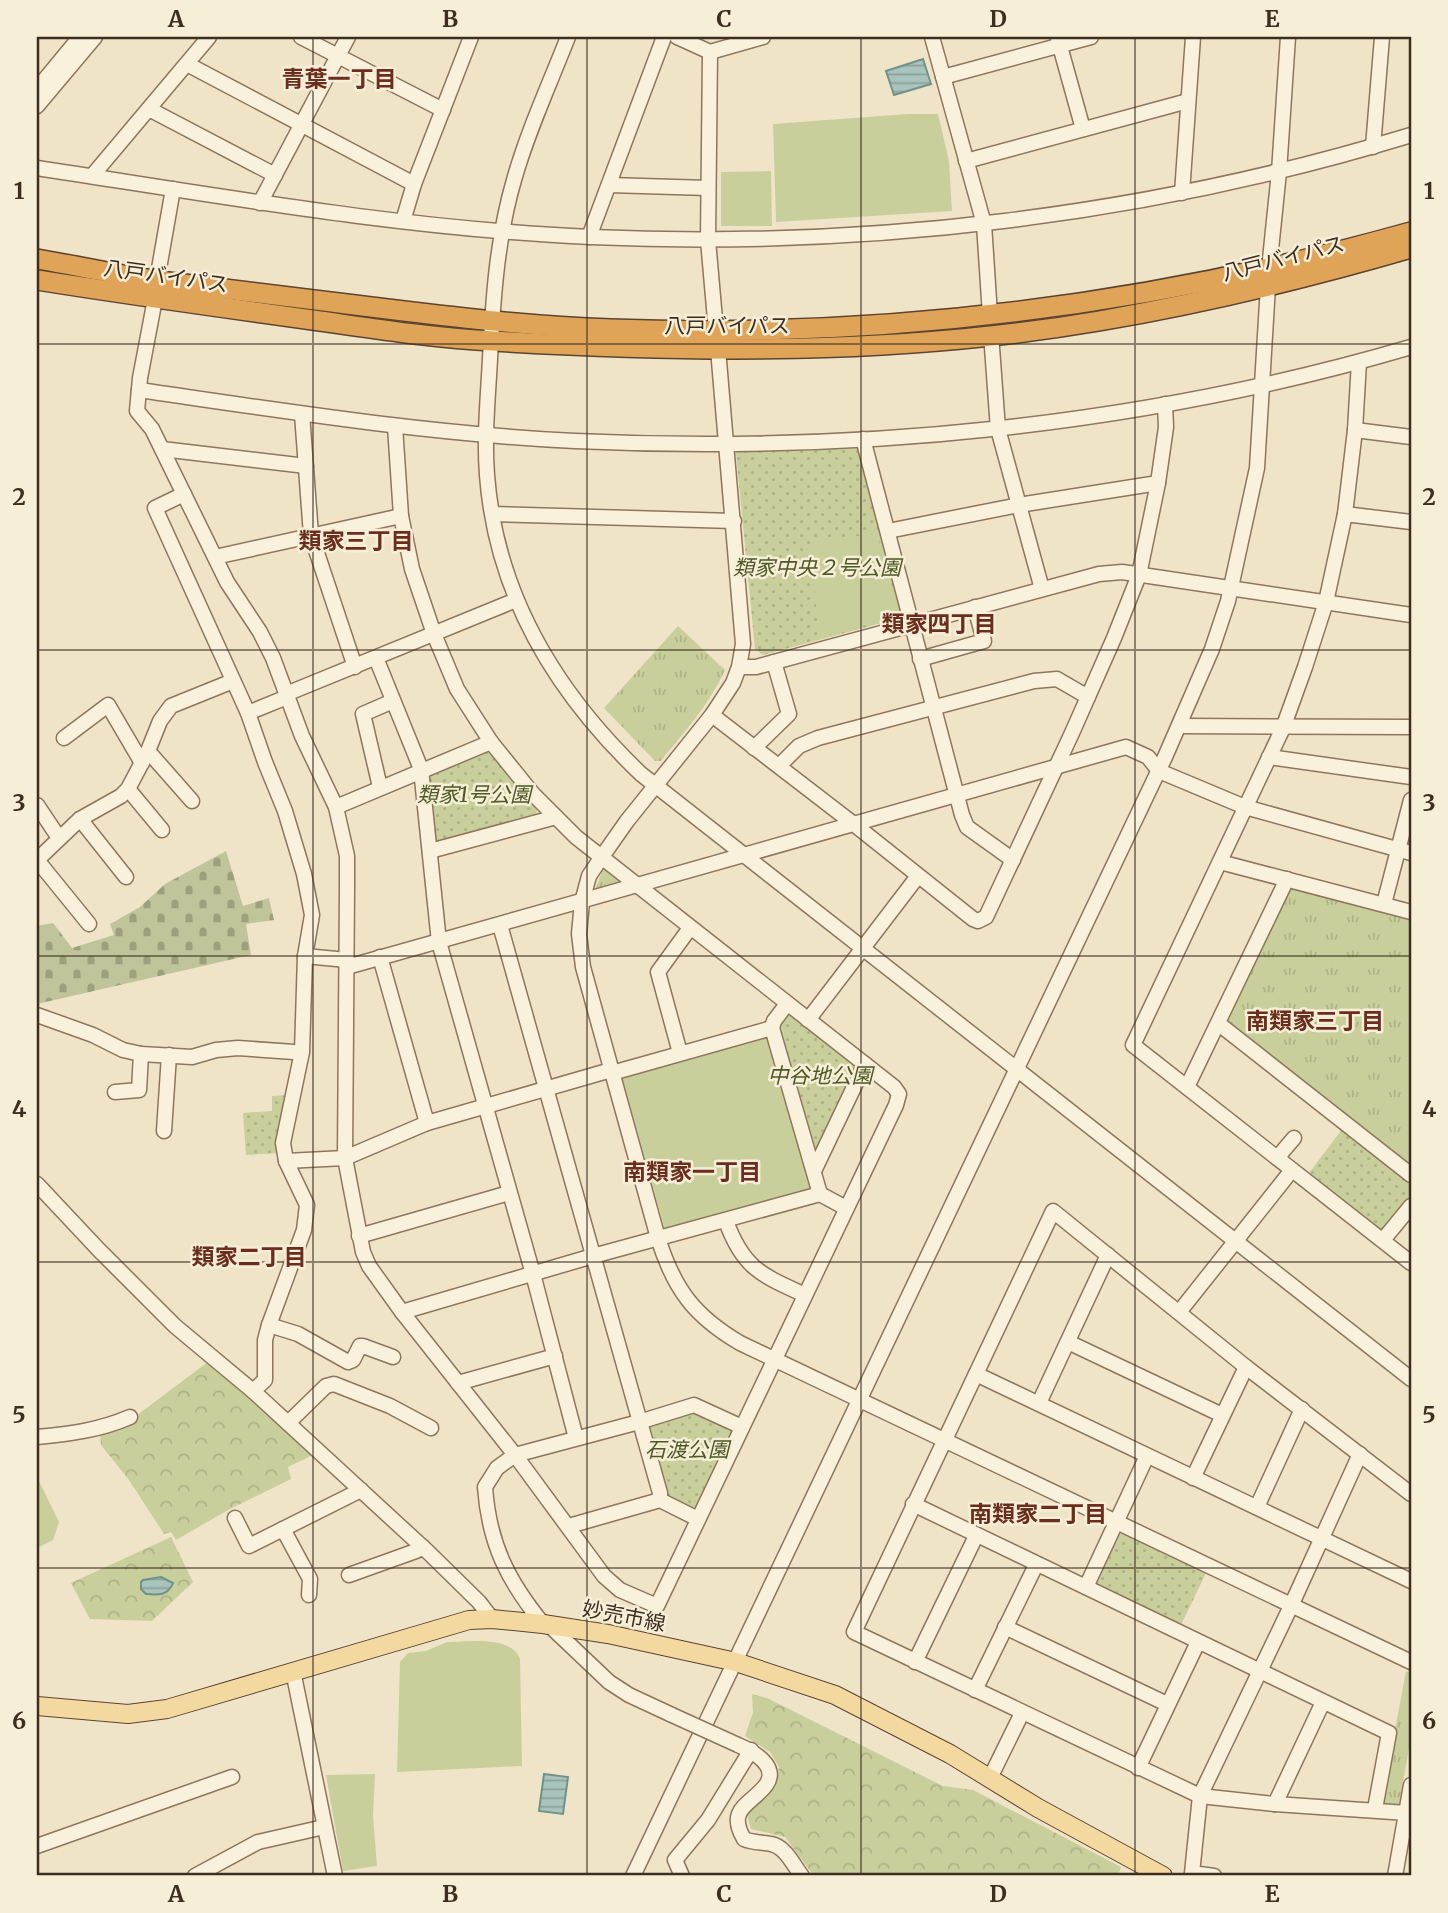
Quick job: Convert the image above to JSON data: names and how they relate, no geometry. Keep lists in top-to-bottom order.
{
  "streets": {
    "highway": ["八戸バイパス"],
    "main road": ["妙売市線"]
  },
  "districts": [
    "青葉一丁目",
    "類家三丁目",
    "類家四丁目",
    "南類家三丁目",
    "南類家一丁目",
    "類家二丁目",
    "南類家二丁目"
  ],
  "parks": [
    "類家中央２号公園",
    "類家1号公園",
    "中谷地公園",
    "石渡公園"
  ],
  "grid": {
    "columns": [
      "A",
      "B",
      "C",
      "D",
      "E"
    ],
    "rows": [
      "1",
      "2",
      "3",
      "4",
      "5",
      "6"
    ]
  }
}
